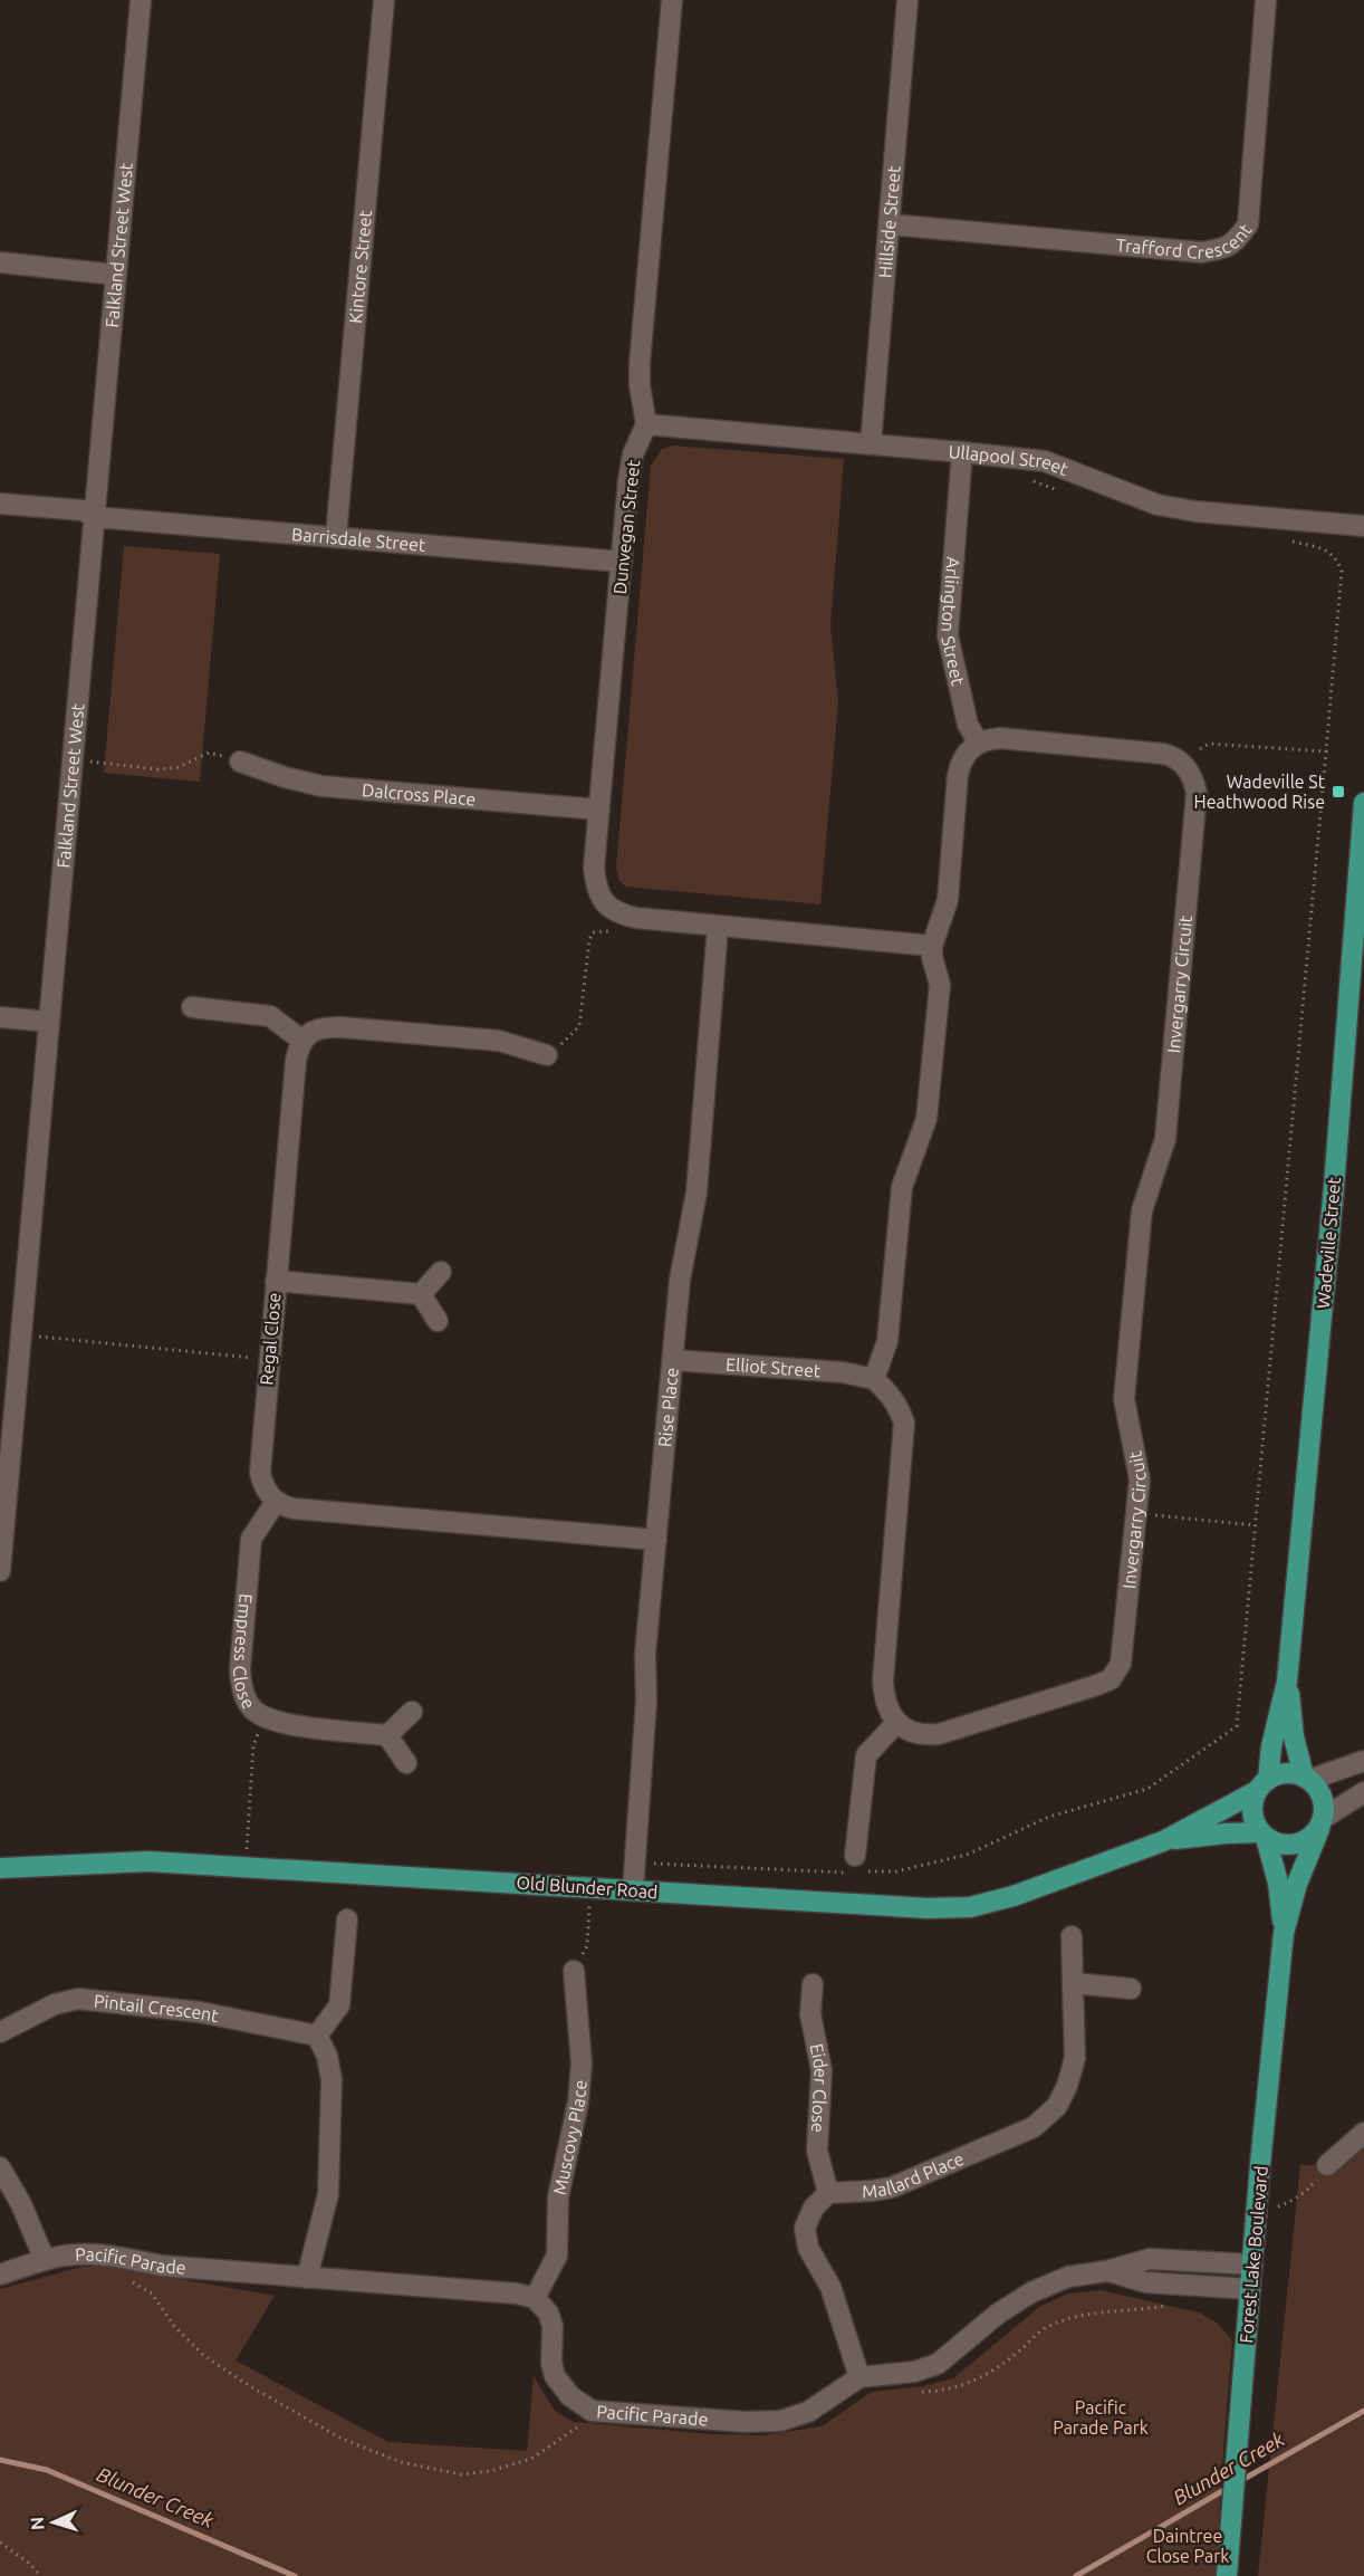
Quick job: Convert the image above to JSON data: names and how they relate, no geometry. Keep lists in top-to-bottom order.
{
  "streets": {
    "main road": ["Wadeville Street", "Old Blunder Road", "Forest Lake Boulevard"],
    "street": [
      "Hillside Street",
      "Trafford Crescent",
      "Falkland Street West",
      "Kintore Street",
      "Ullapool Street",
      "Dunvegan Street",
      "Barrisdale Street",
      "Arlington Street",
      "Dalcross Place",
      "Invergarry Circuit",
      "Regal Close",
      "Elliot Street",
      "Rise Place",
      "Empress Close",
      "Pintail Crescent",
      "Eider Close",
      "Muscovy Place",
      "Mallard Place",
      "Pacific Parade"
    ]
  },
  "crossings": [
    ["Hillside Street", "Trafford Crescent"],
    ["Hillside Street", "Ullapool Street"],
    ["Falkland Street West", "Barrisdale Street"],
    ["Kintore Street", "Barrisdale Street"],
    ["Ullapool Street", "Dunvegan Street"],
    ["Ullapool Street", "Arlington Street"],
    ["Dunvegan Street", "Barrisdale Street"],
    ["Dunvegan Street", "Dalcross Place"],
    ["Dunvegan Street", "Rise Place"],
    ["Wadeville Street", "Old Blunder Road"],
    ["Wadeville Street", "Forest Lake Boulevard"],
    ["Regal Close", "Empress Close"],
    ["Elliot Street", "Rise Place"],
    ["Rise Place", "Old Blunder Road"],
    ["Old Blunder Road", "Forest Lake Boulevard"],
    ["Eider Close", "Mallard Place"],
    ["Muscovy Place", "Pacific Parade"],
    ["Forest Lake Boulevard", "Pacific Parade"]
  ],
  "water": ["Blunder Creek"],
  "parks": ["Pacific Parade Park", "Daintree Close Park"],
  "places": {
    "transit": ["Wadeville St Heathwood Rise"]
  },
  "north": "left"
}
